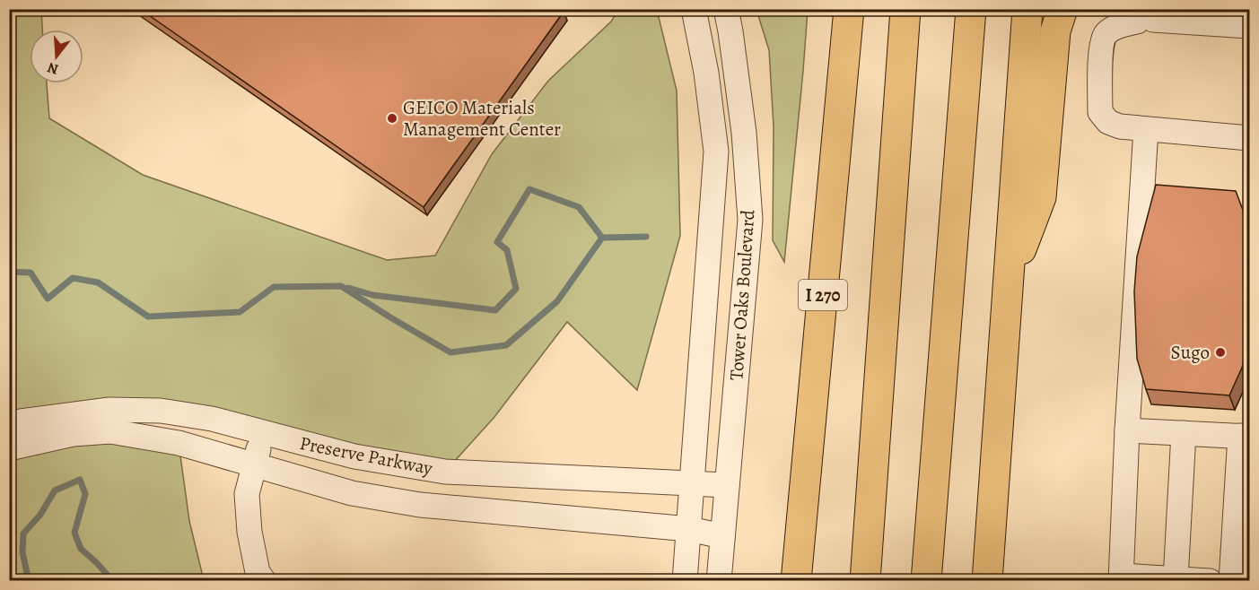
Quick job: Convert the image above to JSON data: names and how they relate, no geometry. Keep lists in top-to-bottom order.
{
  "streets": {
    "highway": ["I 270"],
    "street": ["Tower Oaks Boulevard", "Preserve Parkway"]
  },
  "crossings": [
    ["Tower Oaks Boulevard", "Preserve Parkway"]
  ],
  "places": ["GEICO Materials Management Center", "Sugo"],
  "north": "bottom"
}
